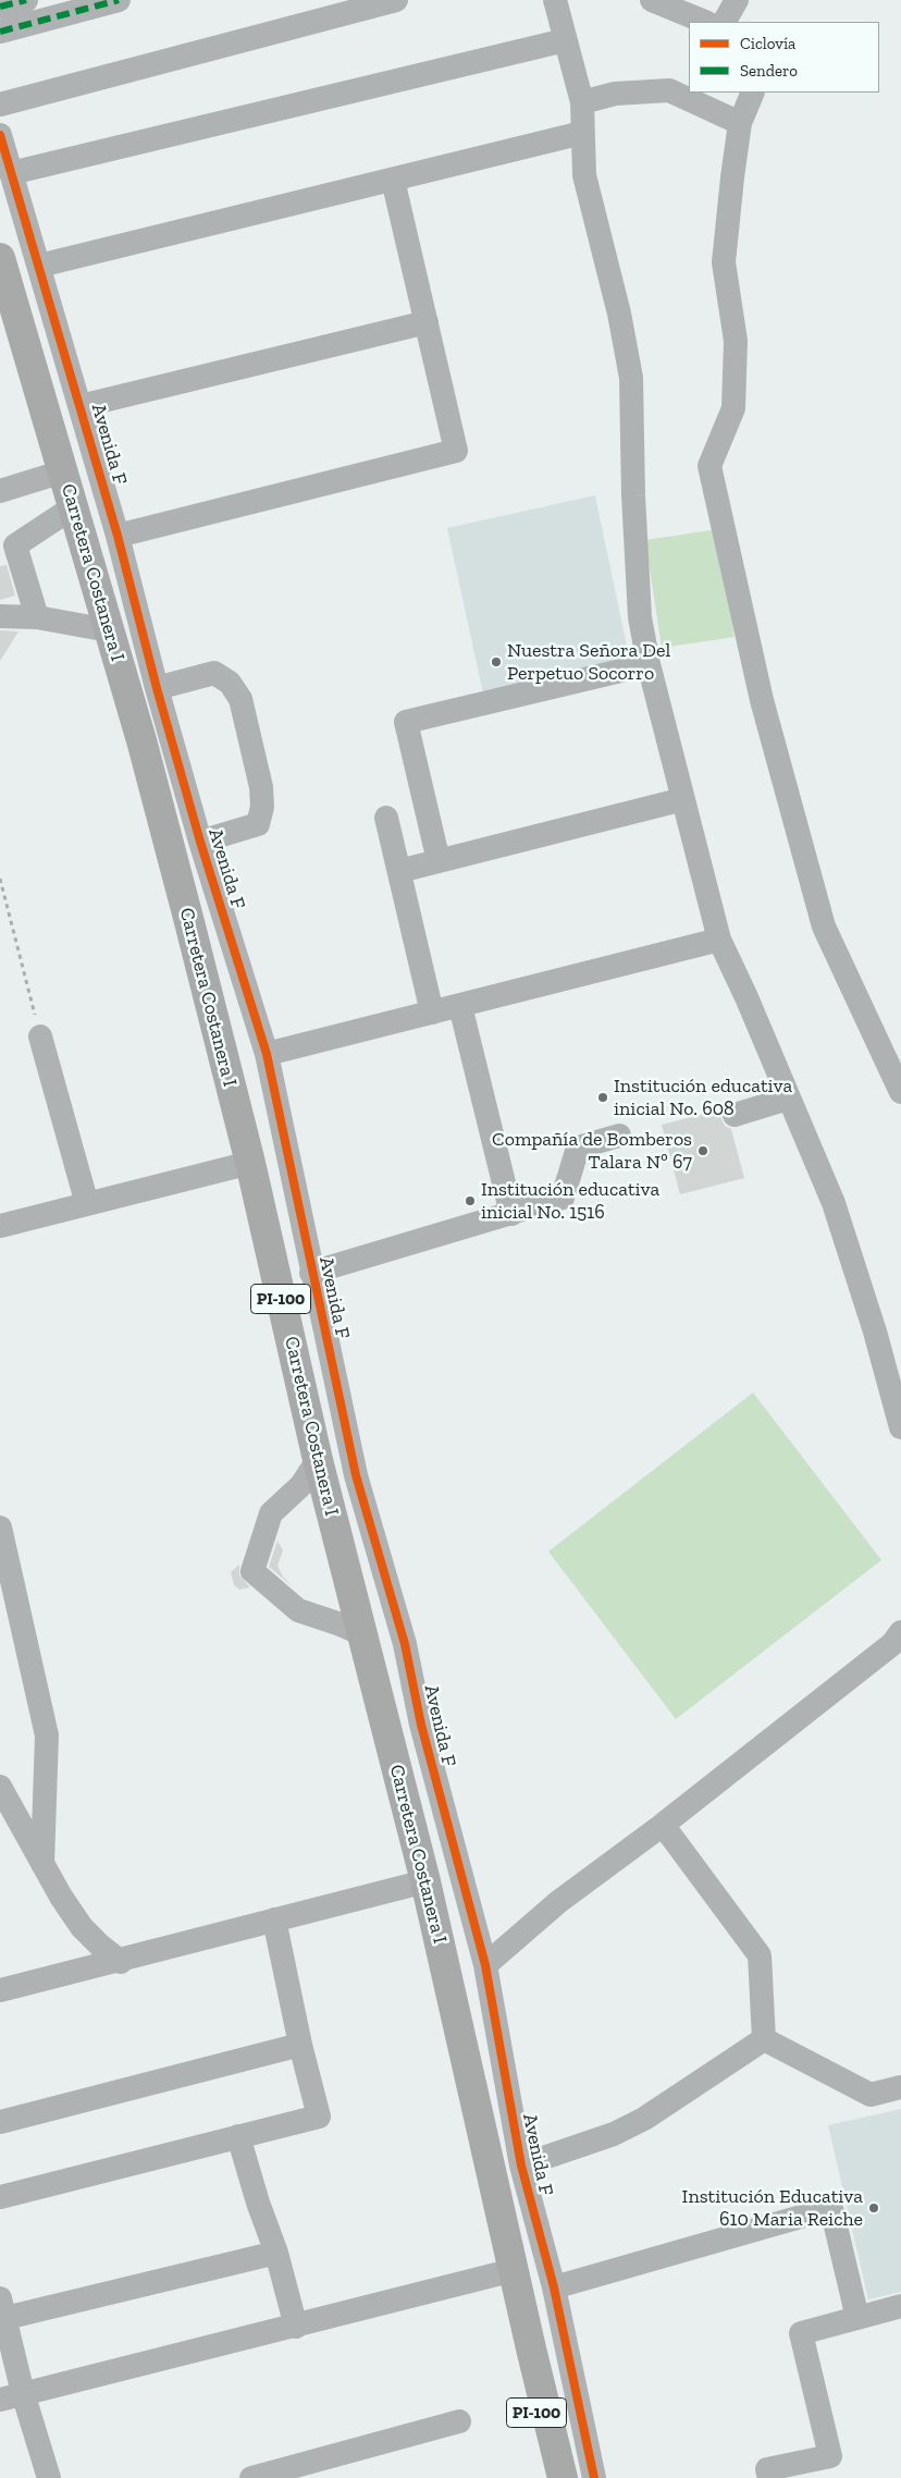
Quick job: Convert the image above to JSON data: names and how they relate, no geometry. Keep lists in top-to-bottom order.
{
  "streets": {
    "main road": ["Carretera Costanera I", "PI-100"],
    "street": ["Avenida F"]
  },
  "places": [
    "Nuestra Señora Del Perpetuo Socorro",
    "Institución educativa inicial No. 608",
    "Compañía de Bomberos Talara Nº 67",
    "Institución educativa inicial No. 1516",
    "Institución Educativa 610 Maria Reiche"
  ],
  "legend": ["Ciclovía", "Sendero"]
}
